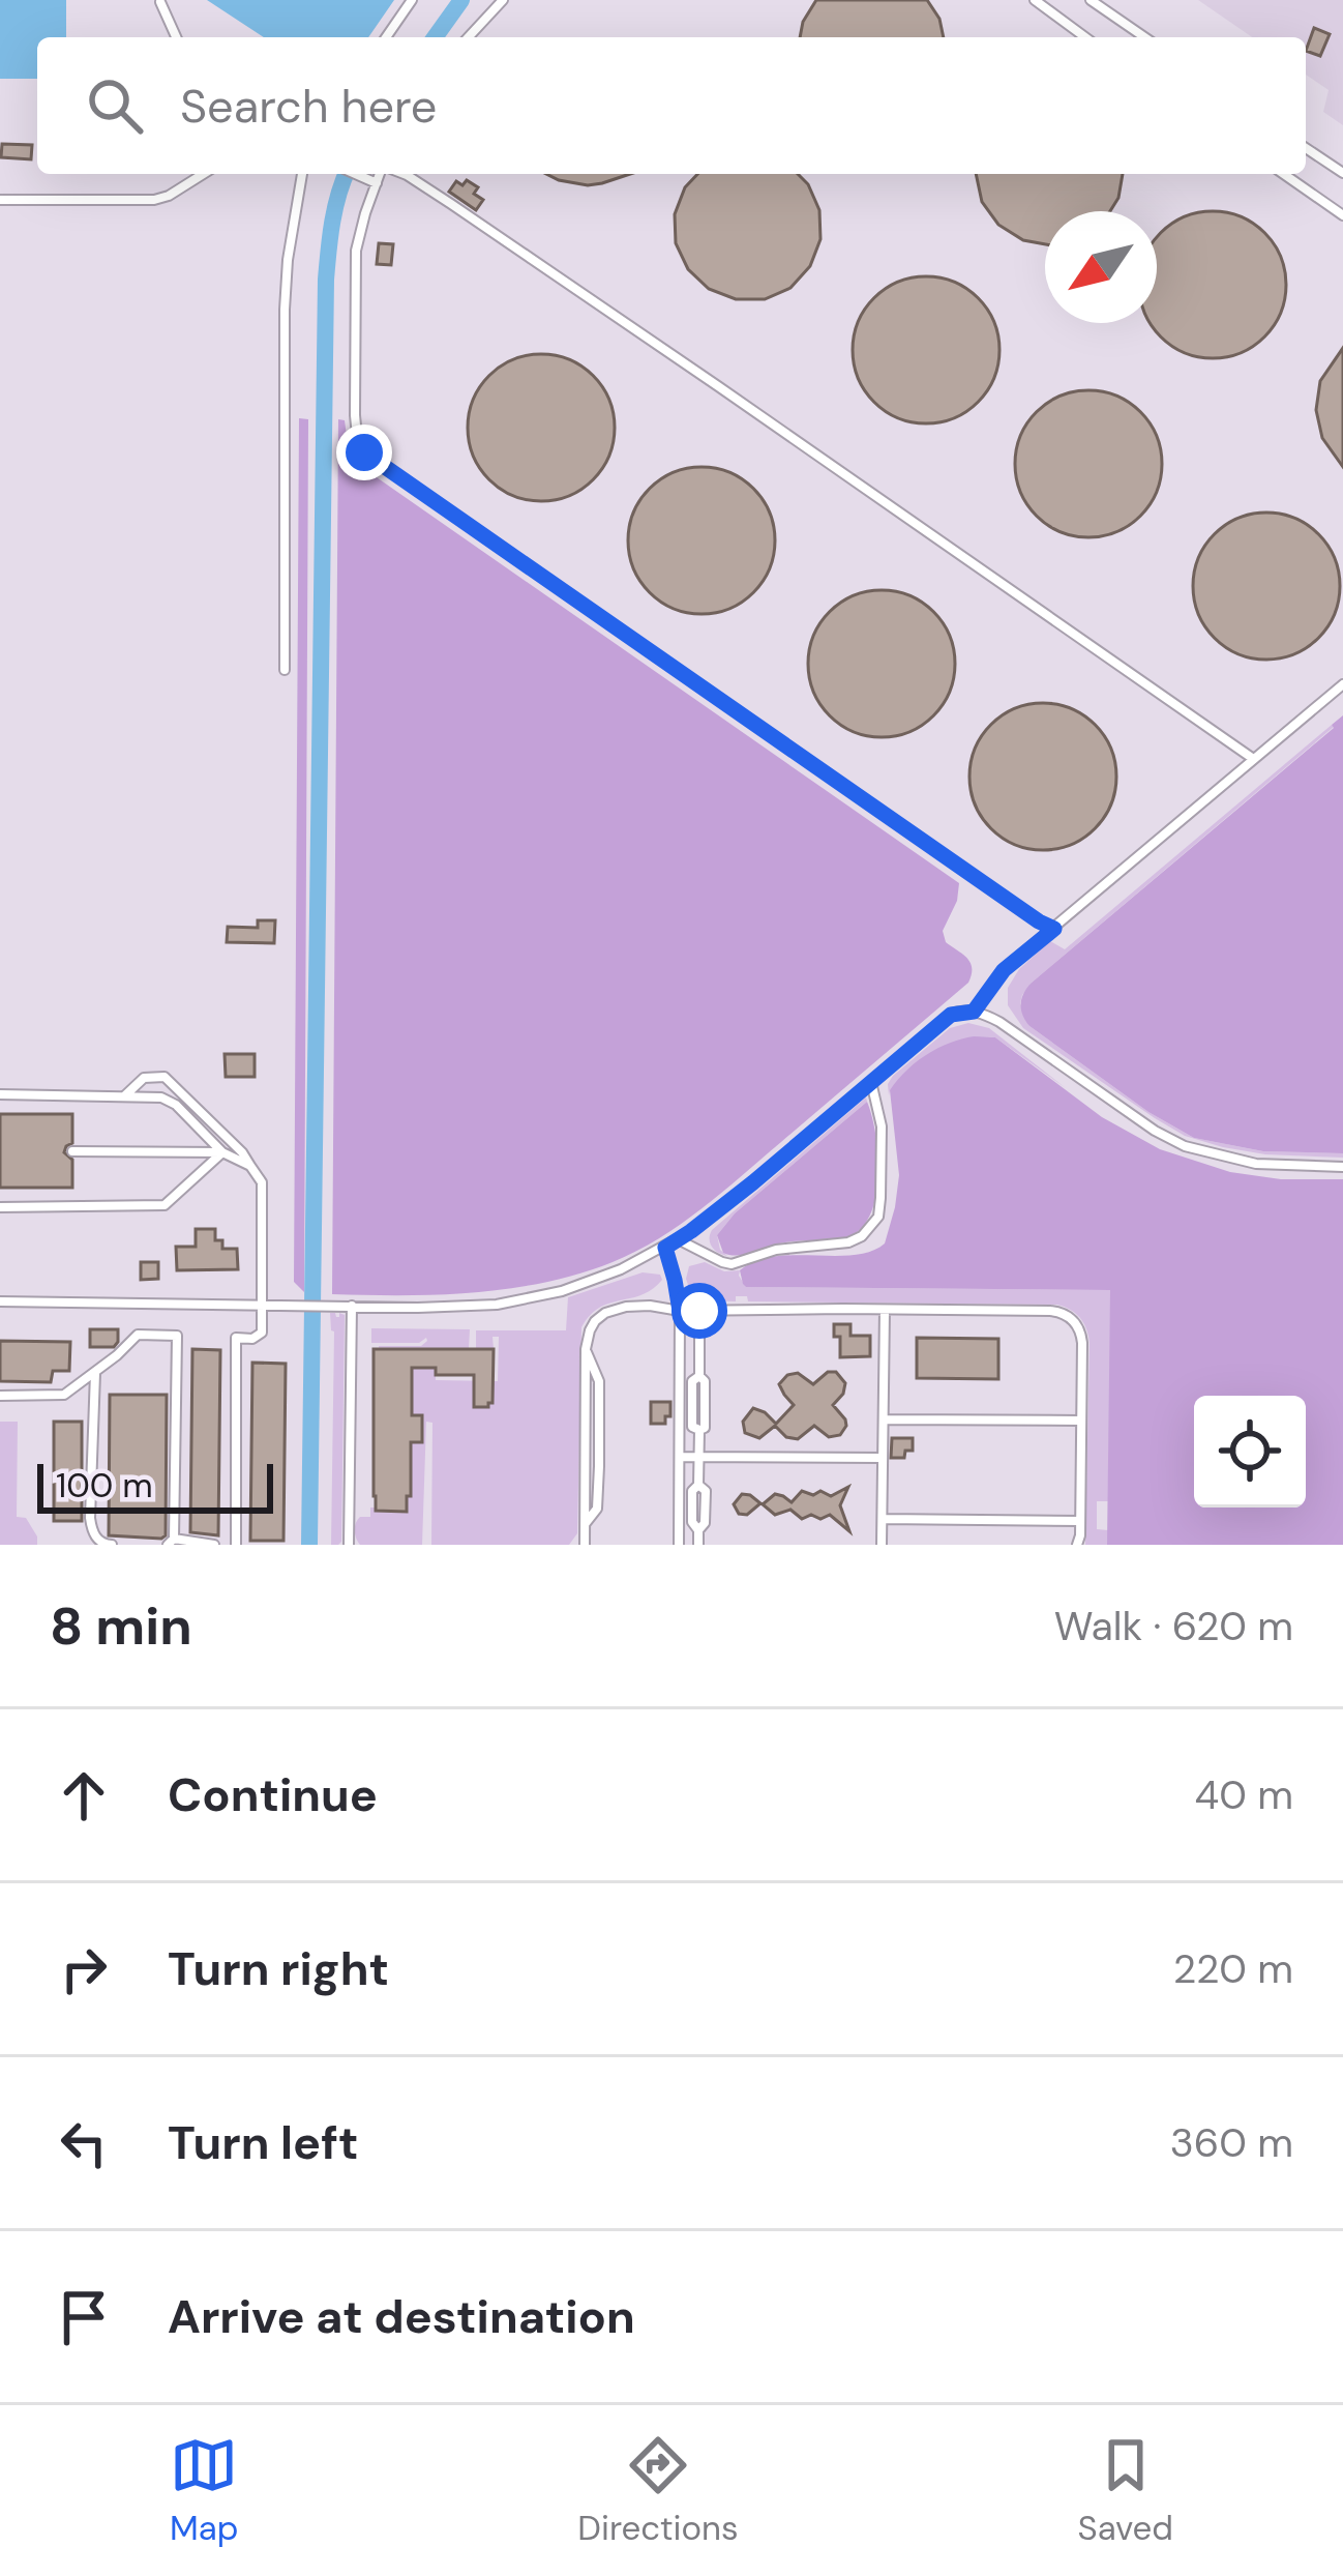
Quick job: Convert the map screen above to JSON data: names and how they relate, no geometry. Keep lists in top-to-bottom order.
{
  "scale_bar": "100 m",
  "north": "bottom left",
  "page": {
    "search": "Search here",
    "scale": "100 m",
    "heading": ["8 min", "Walk · 620 m"],
    "list": [
      ["Continue", "40 m"],
      ["Turn right", "220 m"],
      ["Turn left", "360 m"],
      "Arrive at destination"
    ],
    "nav": ["Map", "Directions", "Saved"]
  }
}
